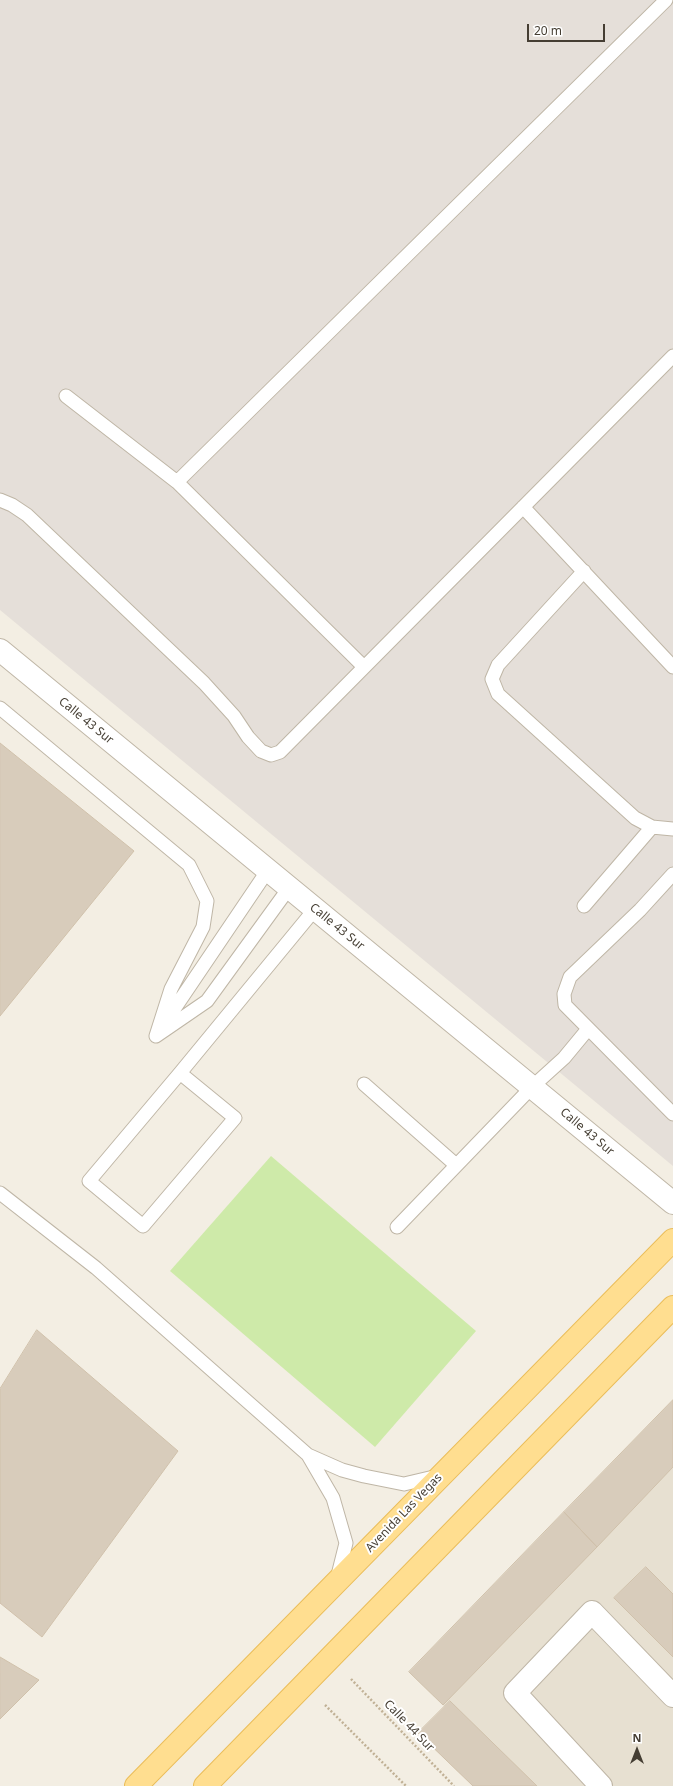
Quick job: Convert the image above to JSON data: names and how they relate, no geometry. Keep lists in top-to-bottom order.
{
  "streets": {
    "main road": ["Avenida Las Vegas"],
    "street": ["Calle 43 Sur"],
    "path": ["Calle 44 Sur"]
  },
  "scale_bar": "20 m",
  "north": "top"
}
